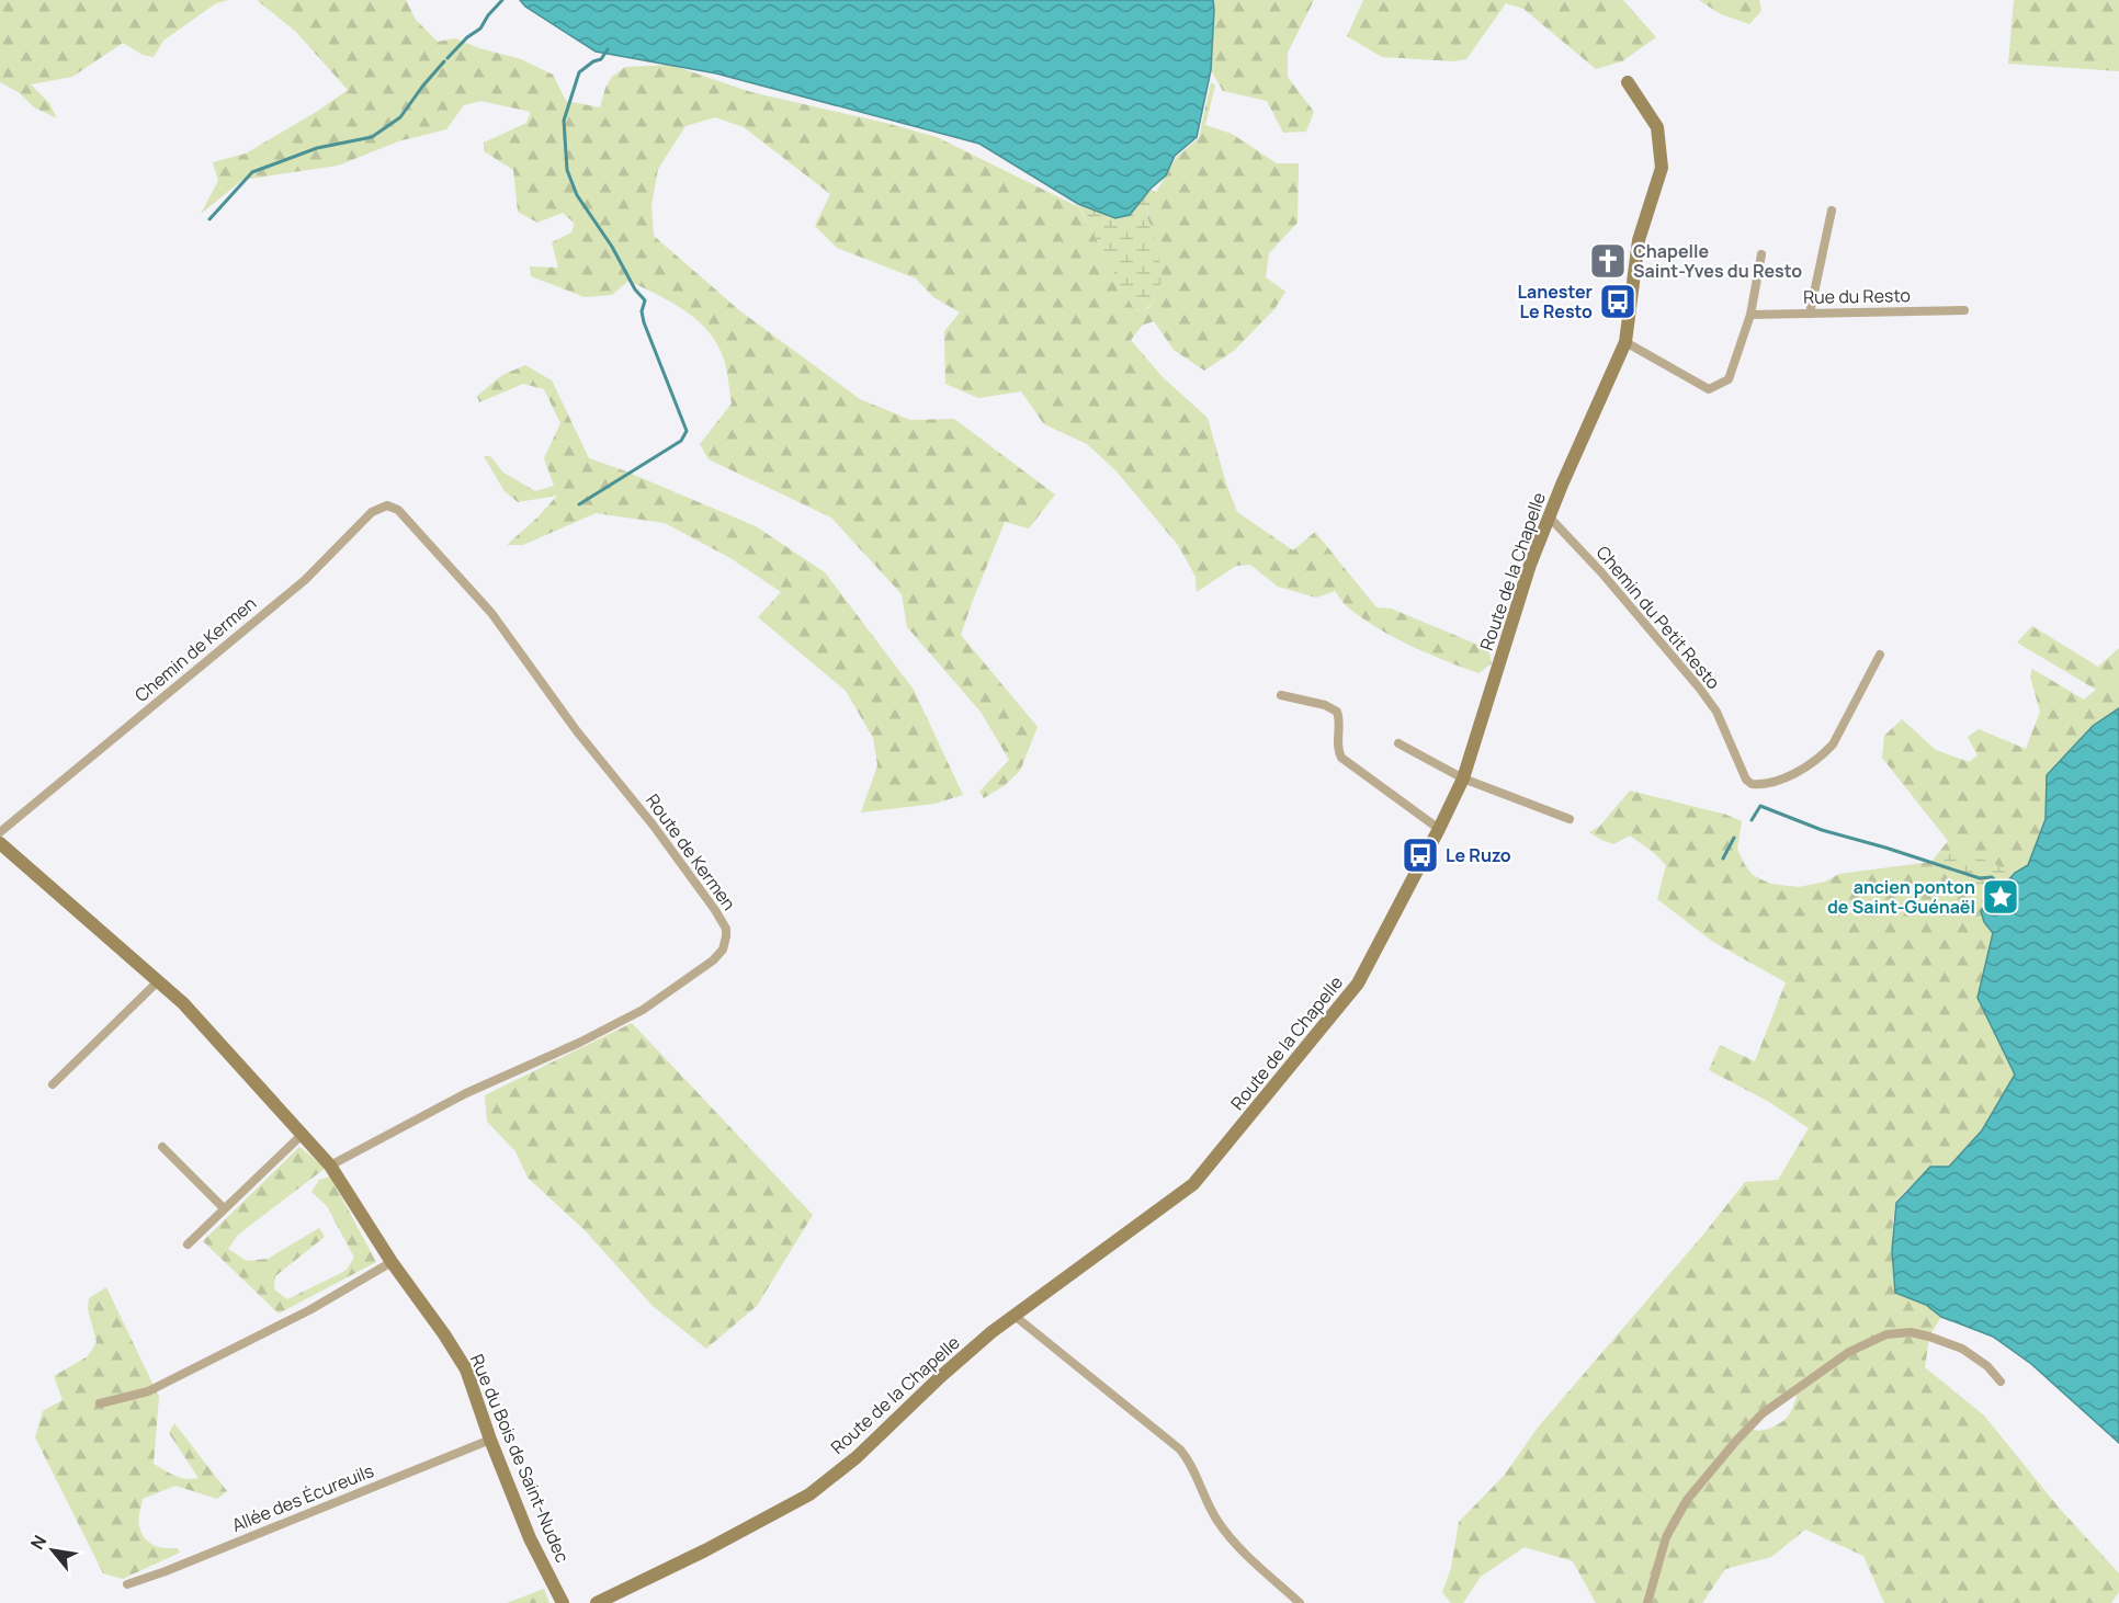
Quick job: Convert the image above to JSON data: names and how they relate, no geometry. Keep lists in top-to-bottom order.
{
  "streets": {
    "street": [
      "Rue du Resto",
      "Route de la Chapelle",
      "Chemin du Petit Resto",
      "Chemin de Kermen",
      "Route de Kermen",
      "Rue du Bois de Saint-Nudec",
      "Allée des Écureuils"
    ]
  },
  "crossings": [
    ["Route de la Chapelle", "Chemin du Petit Resto"],
    ["Chemin de Kermen", "Route de Kermen"],
    ["Route de Kermen", "Rue du Bois de Saint-Nudec"],
    ["Rue du Bois de Saint-Nudec", "Allée des Écureuils"]
  ],
  "places": {
    "church": ["Chapelle Saint-Yves du Resto"],
    "bus stop": ["Lanester Le Resto", "Le Ruzo"],
    "place": ["ancien ponton de Saint-Guénaël"]
  },
  "north": "top left"
}
